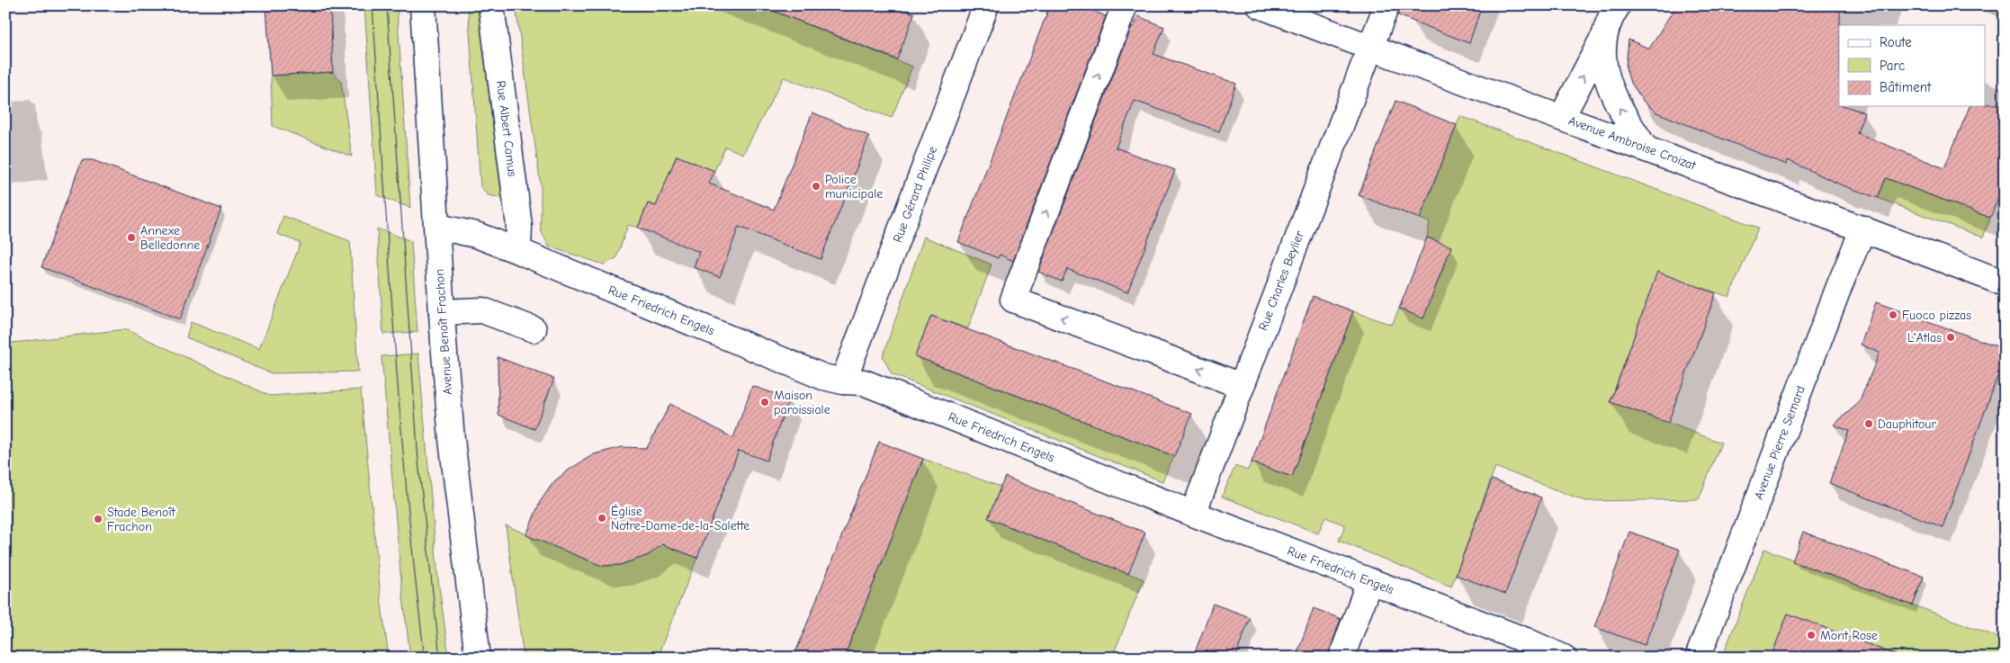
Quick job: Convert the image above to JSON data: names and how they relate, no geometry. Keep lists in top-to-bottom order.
{
  "streets": {
    "street": [
      "Rue Albert Camus",
      "Avenue Ambroise Croizat",
      "Rue Gérard Philipe",
      "Rue Charles Beylier",
      "Rue Friedrich Engels",
      "Avenue Benoît Frachon",
      "Avenue Pierre Semard"
    ]
  },
  "crossings": [
    ["Rue Albert Camus", "Rue Friedrich Engels"],
    ["Avenue Ambroise Croizat", "Rue Charles Beylier"],
    ["Avenue Ambroise Croizat", "Avenue Pierre Semard"],
    ["Rue Gérard Philipe", "Rue Friedrich Engels"],
    ["Rue Charles Beylier", "Rue Friedrich Engels"],
    ["Rue Friedrich Engels", "Avenue Benoît Frachon"]
  ],
  "places": [
    "Police municipale",
    "Annexe Belledonne",
    "Fuoco pizzas",
    "L'Atlas",
    "Maison paroissiale",
    "Dauphitour",
    "Église Notre-Dame-de-la-Salette",
    "Stade Benoît Frachon",
    "Mont Rose"
  ],
  "legend": ["Route", "Parc", "Bâtiment"]
}
